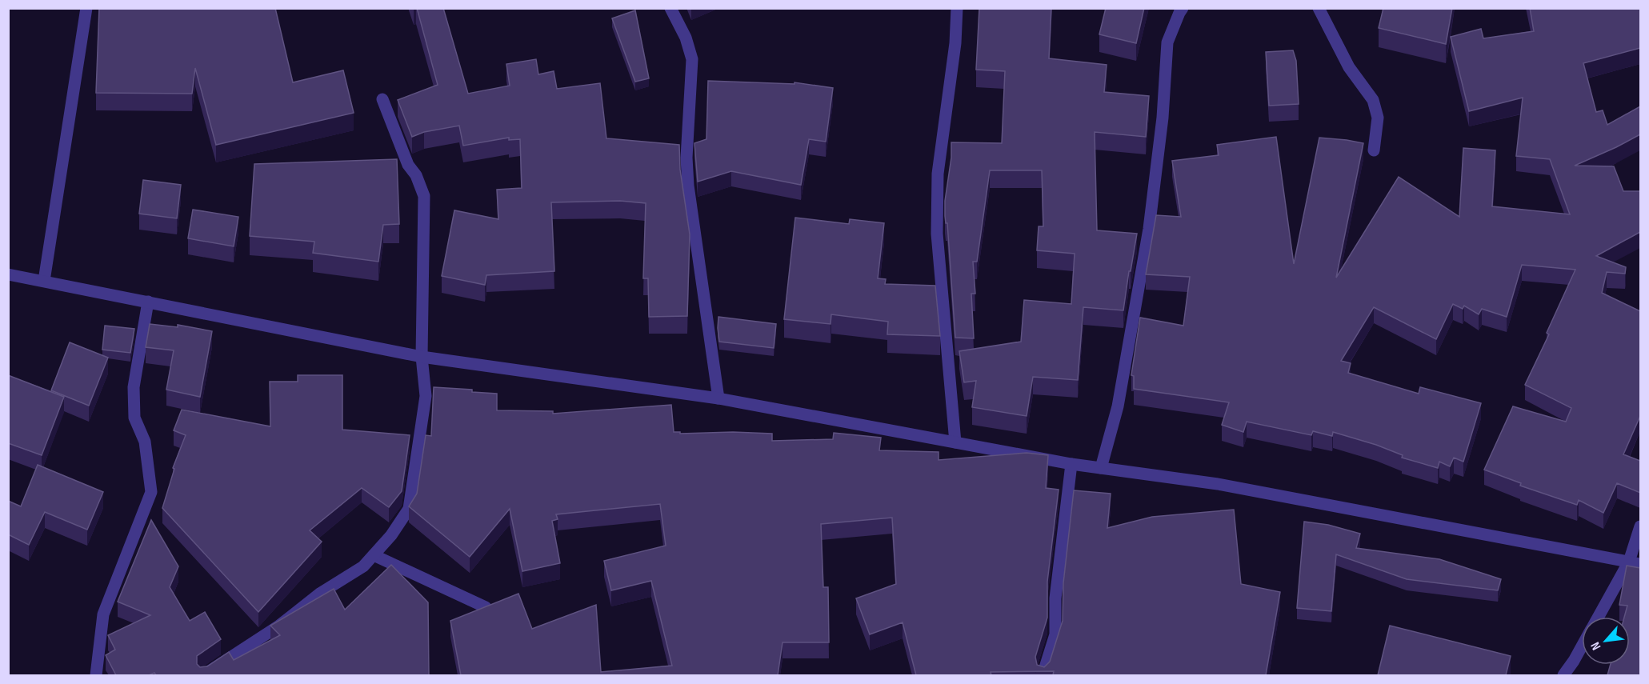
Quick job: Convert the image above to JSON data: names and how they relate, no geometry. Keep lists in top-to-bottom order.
{
  "north": "bottom left"
}
